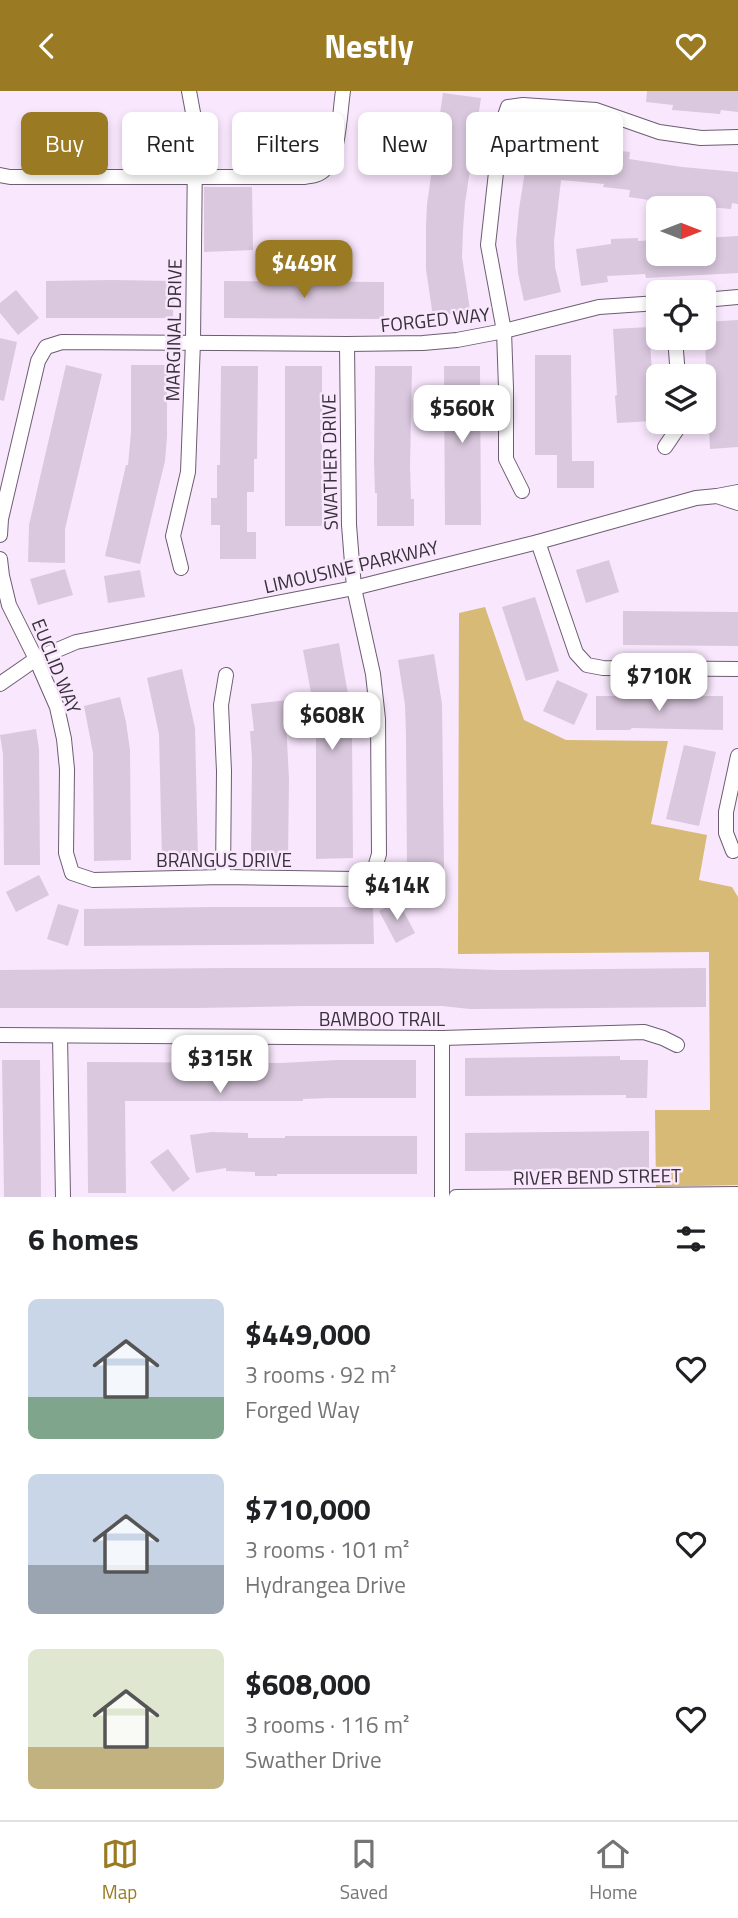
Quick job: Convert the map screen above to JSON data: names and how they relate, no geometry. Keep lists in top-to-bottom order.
{
  "streets": {
    "street": [
      "FORGED WAY",
      "MARGINAL DRIVE",
      "SWATHER DRIVE",
      "LIMOUSINE PARKWAY",
      "EUCLID WAY",
      "BRANGUS DRIVE",
      "BAMBOO TRAIL",
      "RIVER BEND STREET"
    ]
  },
  "crossings": [
    ["FORGED WAY", "MARGINAL DRIVE"],
    ["FORGED WAY", "SWATHER DRIVE"],
    ["SWATHER DRIVE", "LIMOUSINE PARKWAY"],
    ["SWATHER DRIVE", "BRANGUS DRIVE"],
    ["LIMOUSINE PARKWAY", "EUCLID WAY"],
    ["EUCLID WAY", "BRANGUS DRIVE"]
  ],
  "north": "right",
  "page": {
    "header": "Nestly",
    "chip": [
      "Buy",
      "Rent",
      "Filters",
      "New",
      "Apartment"
    ],
    "price": [
      "$449K",
      "$560K",
      "$710K",
      "$608K",
      "$414K",
      "$315K"
    ],
    "heading": "6 homes",
    "list": [
      {
        "name": "$449,000",
        "note": "3 rooms · 92 m² · Forged Way"
      },
      {
        "name": "$710,000",
        "note": "3 rooms · 101 m² · Hydrangea Drive"
      },
      {
        "name": "$608,000",
        "note": "3 rooms · 116 m² · Swather Drive"
      }
    ],
    "tabs": ["Map", "Saved", "Home"]
  }
}
